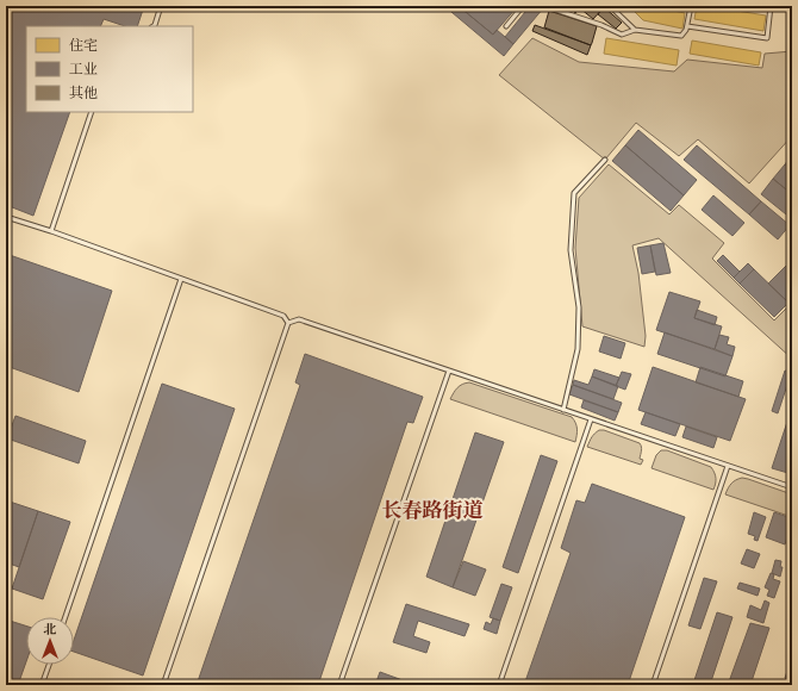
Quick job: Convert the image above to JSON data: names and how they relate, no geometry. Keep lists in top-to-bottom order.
{
  "districts": ["长春路街道"],
  "legend": ["住宅", "工业", "其他"],
  "north": "top"
}
